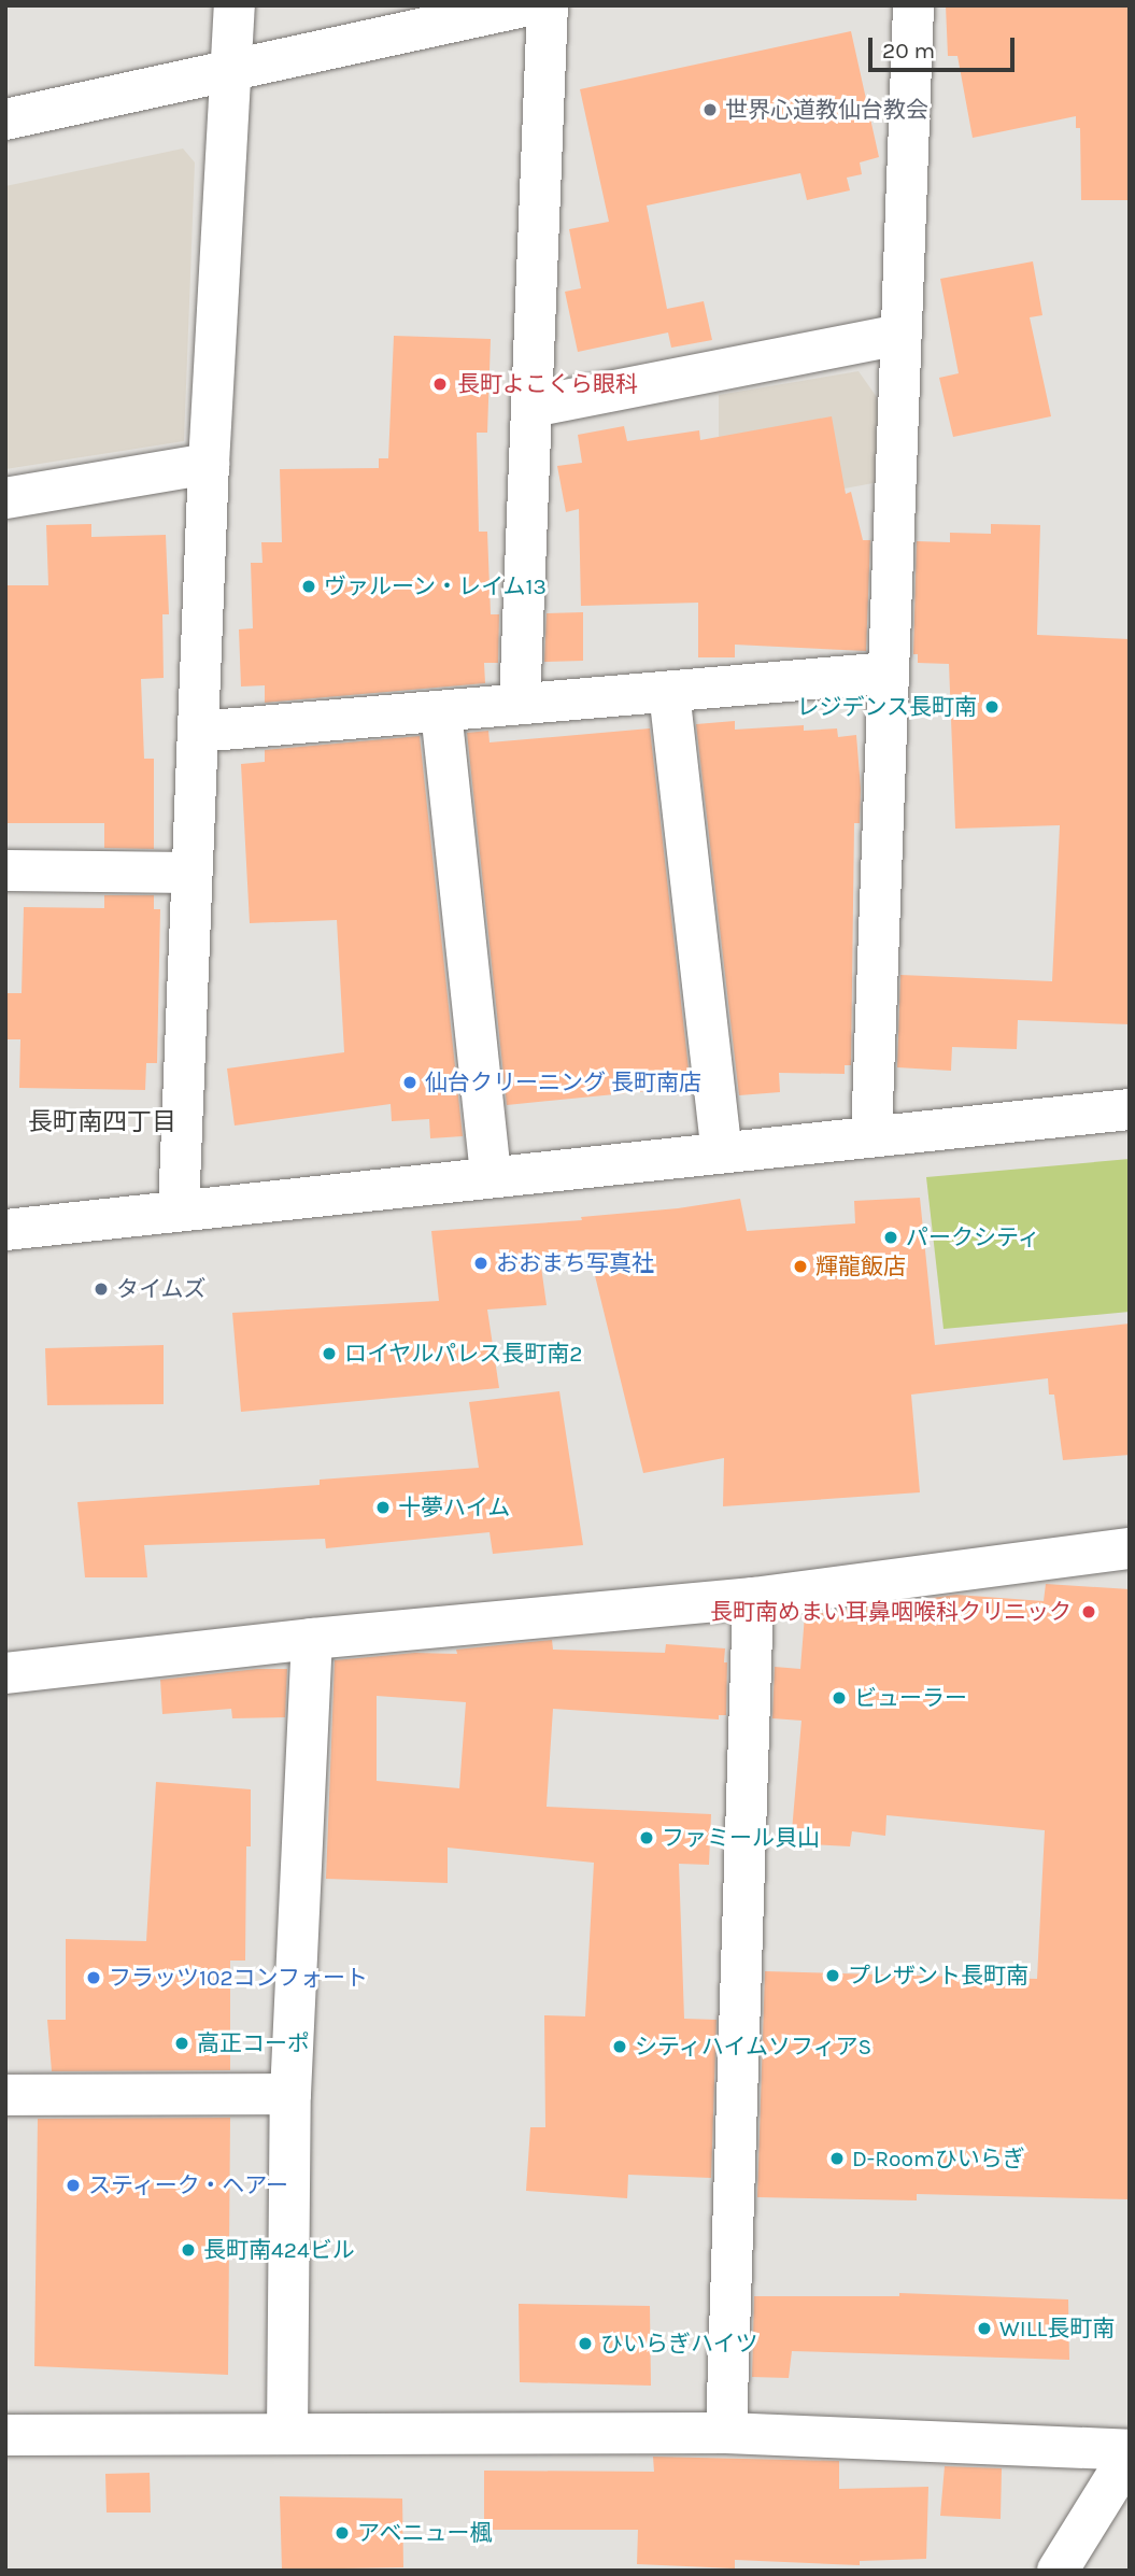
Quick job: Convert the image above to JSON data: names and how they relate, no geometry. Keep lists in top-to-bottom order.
{
  "districts": ["長町南四丁目"],
  "places": [
    "世界心道教仙台教会",
    "長町よこくら眼科",
    "ヴァルーン・レイム13",
    "レジデンス長町南",
    "仙台クリーニング 長町南店",
    "パークシティ",
    "おおまち写真社",
    "輝龍飯店",
    "タイムズ",
    "ロイヤルパレス長町南2",
    "十夢ハイム",
    "長町南めまい耳鼻咽喉科クリニック",
    "ビューラー",
    "ファミール貝山",
    "プレザント長町南",
    "フラッツ102コンフォート",
    "高正コーポ",
    "シティハイムソフィアS",
    "D-Roomひいらぎ",
    "スティーク・ヘアー",
    "長町南424ビル",
    "WILL長町南",
    "ひいらぎハイツ",
    "アベニュー楓"
  ],
  "scale_bar": "20 m"
}
